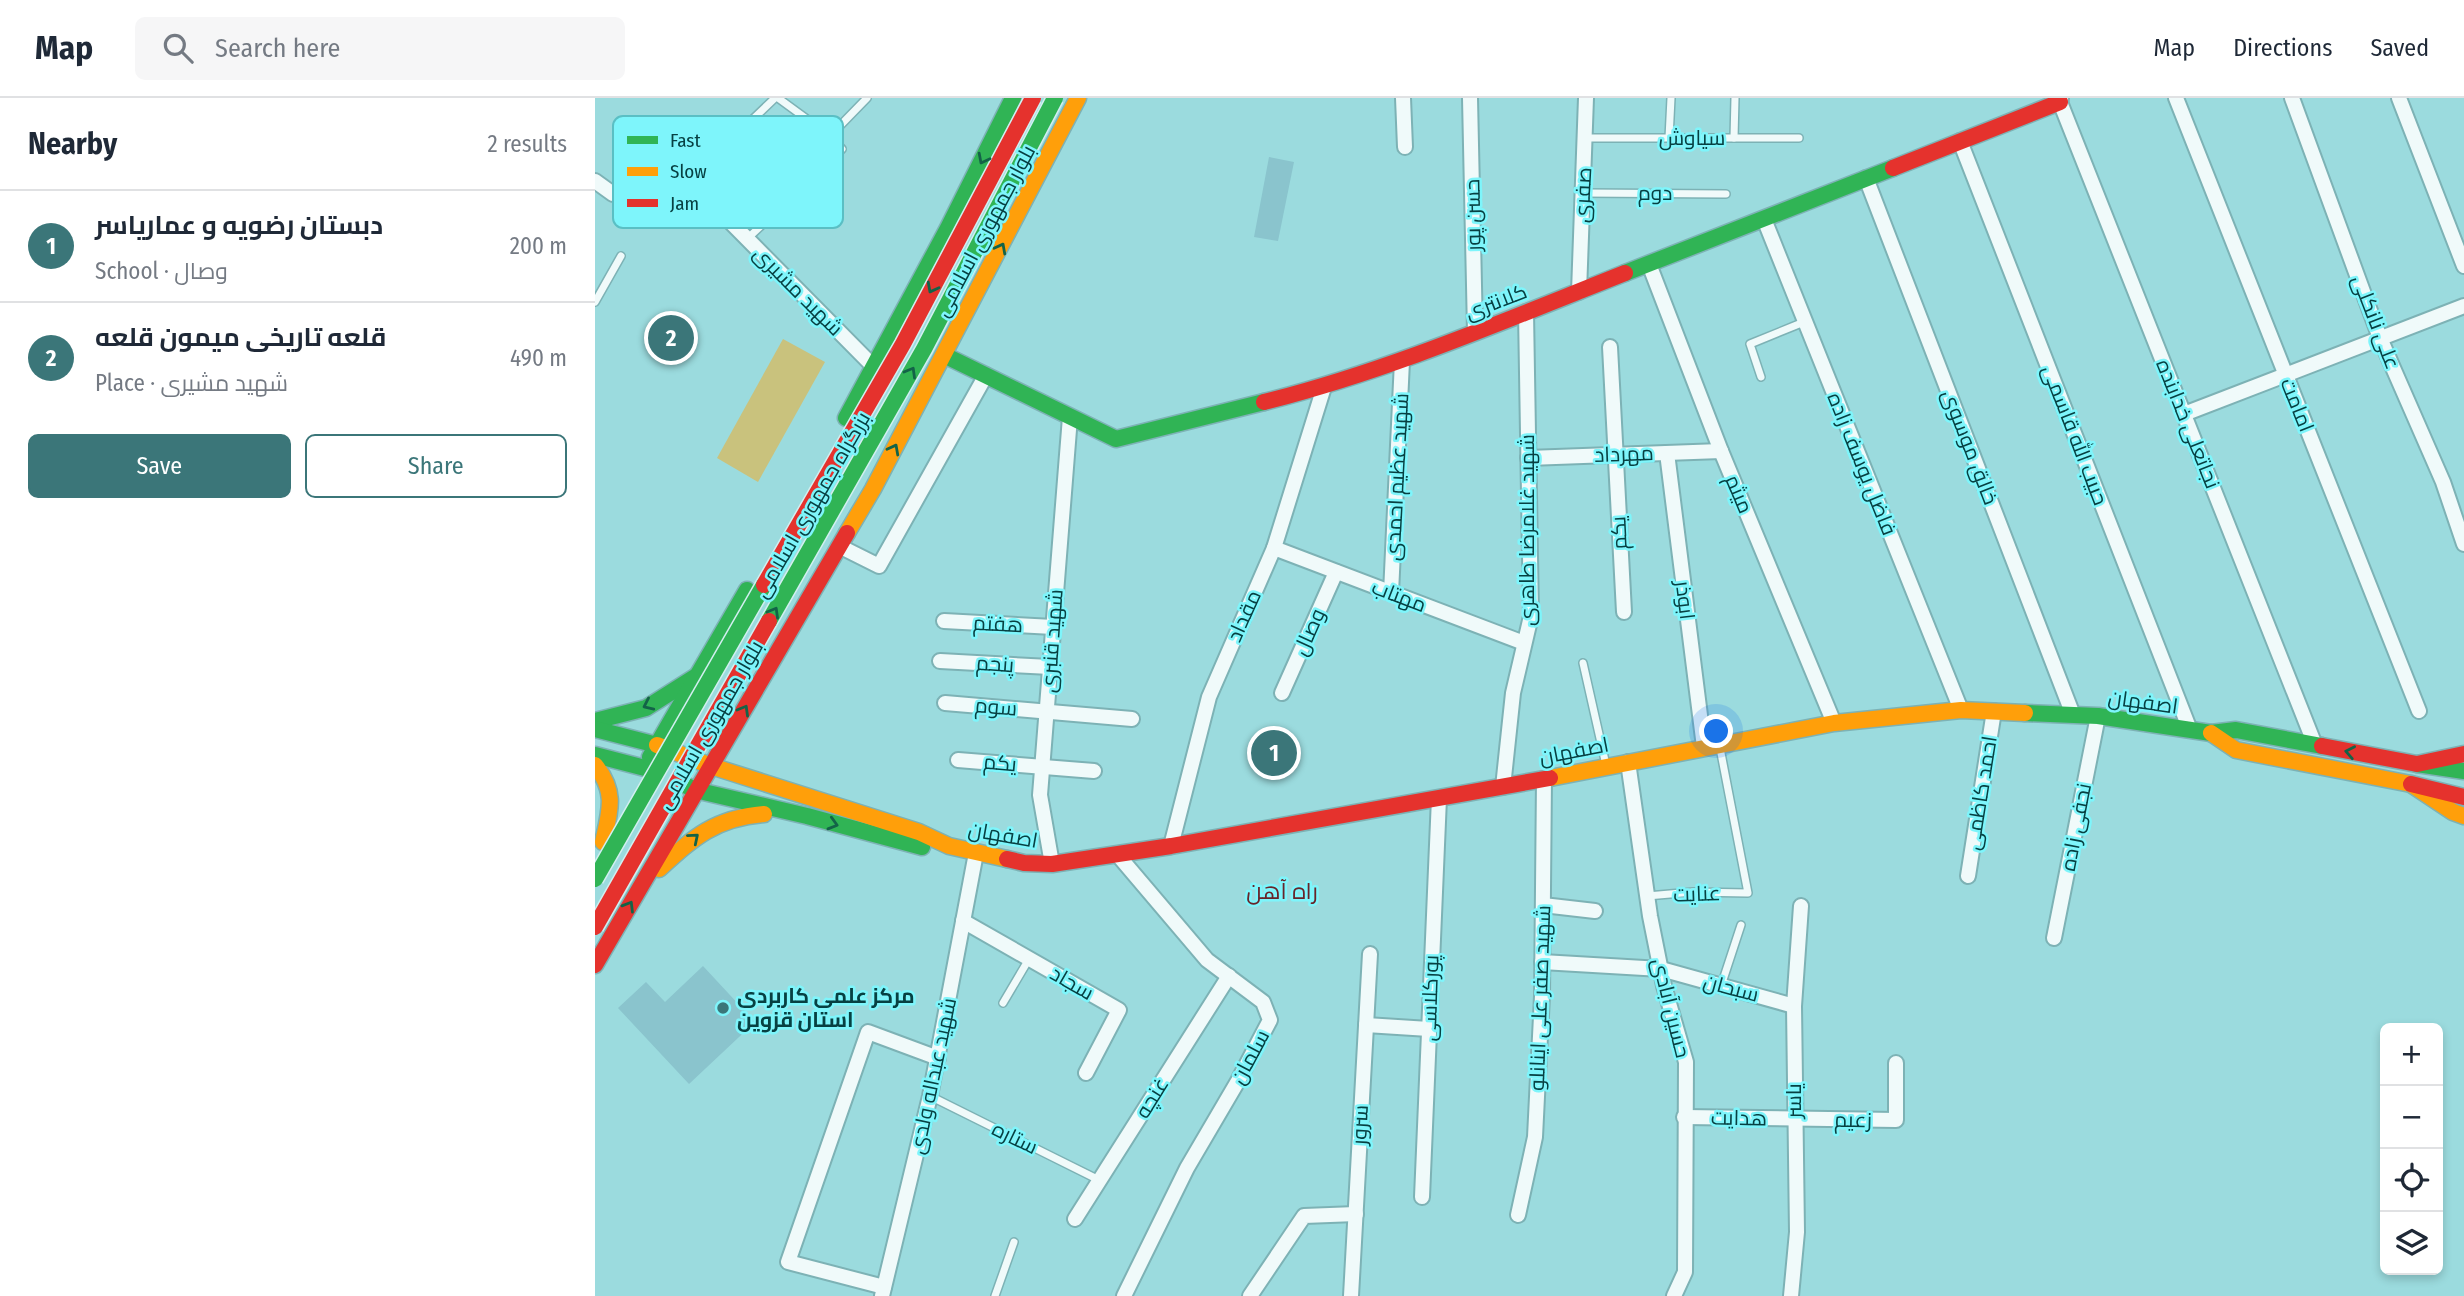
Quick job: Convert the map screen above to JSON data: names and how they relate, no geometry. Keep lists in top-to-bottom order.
{
  "streets": {
    "main road": [
      "بلوار جمهوری اسلامی",
      "کلانتری",
      "بزرگراه جمهوری اسلامی",
      "اصفهان"
    ],
    "street": [
      "صفری",
      "حسن پور",
      "شهید مشیری",
      "علی نانکلی",
      "امامت",
      "نجاتعلی خدابنده",
      "حبیب الله قاسمی",
      "خالق موسوی",
      "مهرداد",
      "فاضل یوسف زاده",
      "شهید عظیم احمدی",
      "میثم",
      "شهید غلامرضا طاهری",
      "یکم",
      "مهتاب",
      "ابوذر",
      "مقداد",
      "هفتم",
      "وصال",
      "شهید قنبری",
      "پنجم",
      "سوم",
      "احمد کاظمی",
      "نجفی زاده",
      "سجاد",
      "سبحان",
      "پورکلاسی",
      "شهید صفر علی اینانلو",
      "حسین آبادی",
      "سلمان",
      "شهید عبداله ولدی",
      "غنچه",
      "یاسر",
      "هدایت",
      "زعیم",
      "سرور"
    ],
    "lane": [
      "سیاوش",
      "دوم",
      "عنایت",
      "ستاره"
    ]
  },
  "crossings": [
    ["سیاوش", "صفری"],
    ["دوم", "صفری"],
    ["صفری", "کلانتری"],
    ["حسن پور", "کلانتری"],
    ["بلوار جمهوری اسلامی", "شهید مشیری"],
    ["بلوار جمهوری اسلامی", "کلانتری"],
    ["بلوار جمهوری اسلامی", "اصفهان"],
    ["کلانتری", "نجاتعلی خدابنده"],
    ["کلانتری", "حبیب الله قاسمی"],
    ["کلانتری", "خالق موسوی"],
    ["کلانتری", "فاضل یوسف زاده"],
    ["کلانتری", "شهید عظیم احمدی"],
    ["کلانتری", "میثم"],
    ["کلانتری", "شهید غلامرضا طاهری"],
    ["کلانتری", "مقداد"],
    ["کلانتری", "شهید قنبری"],
    ["نجاتعلی خدابنده", "اصفهان"],
    ["حبیب الله قاسمی", "اصفهان"],
    ["خالق موسوی", "اصفهان"],
    ["مهرداد", "میثم"],
    ["مهرداد", "شهید غلامرضا طاهری"],
    ["مهرداد", "یکم"],
    ["مهرداد", "ابوذر"],
    ["فاضل یوسف زاده", "اصفهان"],
    ["شهید عظیم احمدی", "مهتاب"],
    ["میثم", "اصفهان"],
    ["شهید غلامرضا طاهری", "مهتاب"],
    ["شهید غلامرضا طاهری", "اصفهان"],
    ["یکم", "شهید قنبری"],
    ["مهتاب", "مقداد"],
    ["مهتاب", "وصال"],
    ["ابوذر", "اصفهان"],
    ["ابوذر", "عنایت"],
    ["مقداد", "اصفهان"],
    ["هفتم", "شهید قنبری"],
    ["شهید قنبری", "پنجم"],
    ["شهید قنبری", "اصفهان"],
    ["شهید قنبری", "سوم"],
    ["اصفهان", "احمد کاظمی"],
    ["اصفهان", "نجفی زاده"],
    ["اصفهان", "عنایت"],
    ["اصفهان", "پورکلاسی"],
    ["اصفهان", "شهید صفر علی اینانلو"],
    ["اصفهان", "حسین آبادی"],
    ["اصفهان", "سلمان"],
    ["اصفهان", "شهید عبداله ولدی"],
    ["عنایت", "حسین آبادی"],
    ["سجاد", "شهید عبداله ولدی"],
    ["سبحان", "شهید صفر علی اینانلو"],
    ["سبحان", "حسین آبادی"],
    ["سبحان", "یاسر"],
    ["حسین آبادی", "هدایت"],
    ["سلمان", "غنچه"],
    ["شهید عبداله ولدی", "ستاره"],
    ["غنچه", "ستاره"],
    ["یاسر", "هدایت"],
    ["یاسر", "زعیم"],
    ["هدایت", "زعیم"]
  ],
  "districts": ["راه آهن"],
  "places": ["مرکز علمی کاربردی استان قزوین"],
  "legend": ["Fast", "Slow", "Jam"],
  "page": {
    "header": "Map",
    "search": "Search here",
    "nav": ["Map", "Directions", "Saved"],
    "heading": ["Nearby", "2 results"],
    "list": [
      {
        "mark": "1",
        "name": "دبستان رضویه و عماریاسر",
        "note": "School · وصال",
        "value": "200 m"
      },
      {
        "mark": "2",
        "name": "قلعه تاریخی میمون قلعه",
        "note": "Place · شهید مشیری",
        "value": "490 m"
      }
    ],
    "pins": ["2", "1"],
    "buttons": ["Save", "Share"],
    "map_buttons": ["+", "−"]
  }
}
